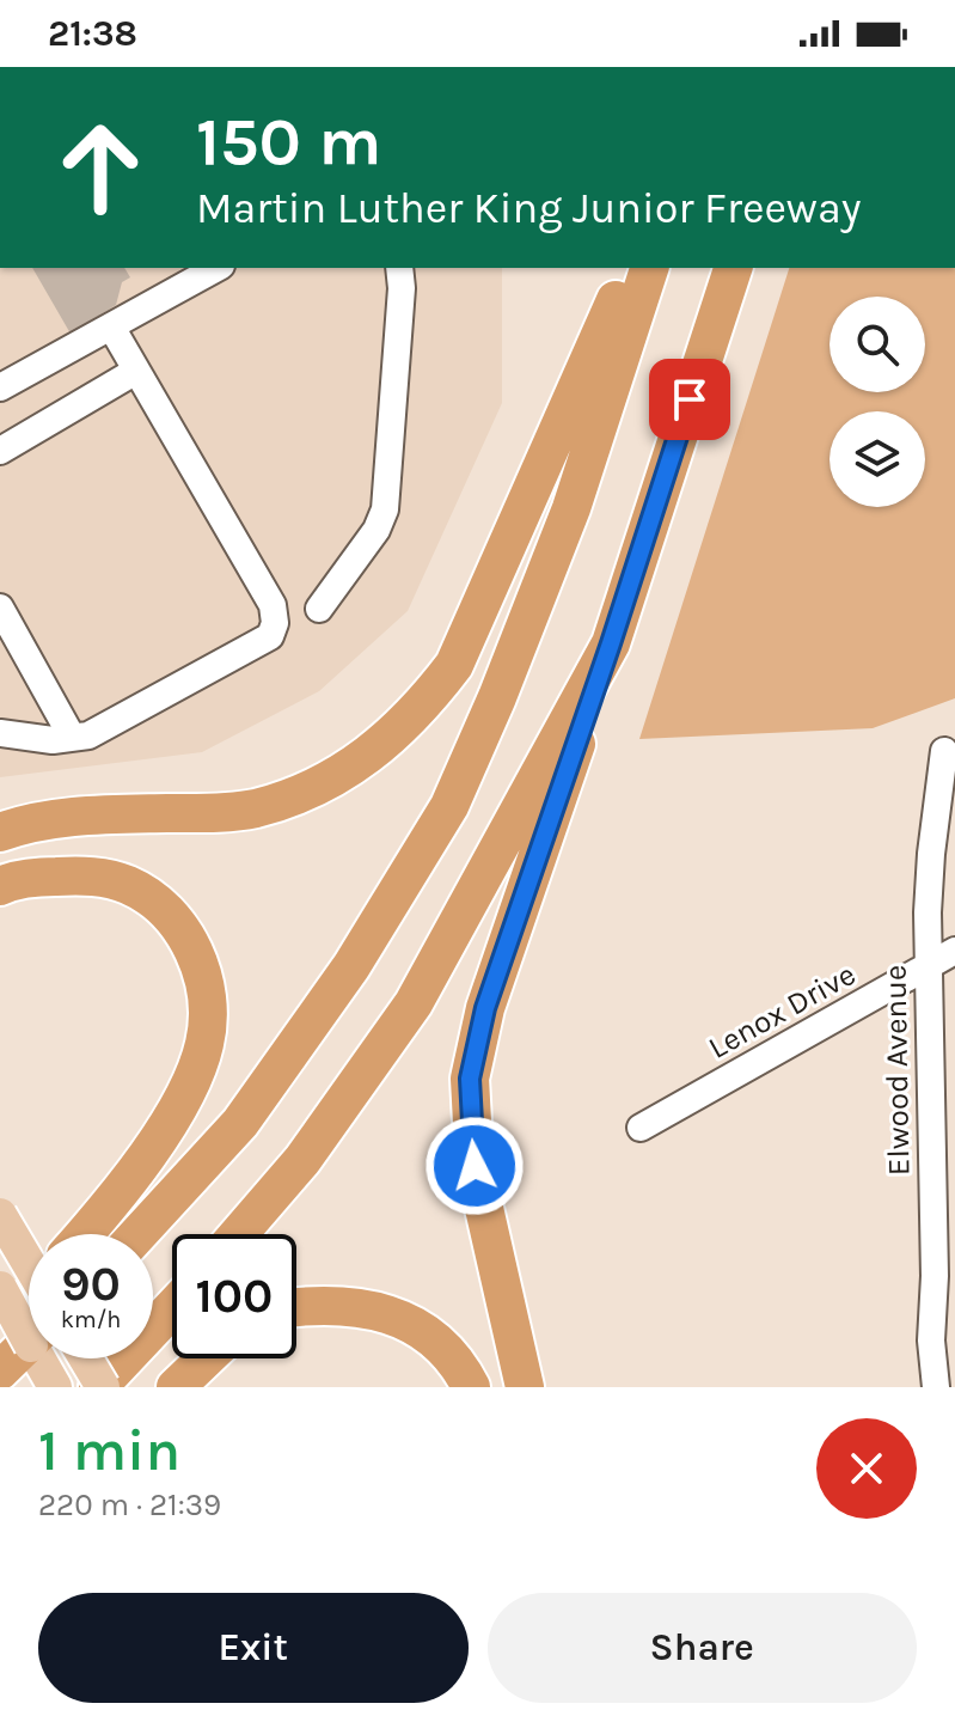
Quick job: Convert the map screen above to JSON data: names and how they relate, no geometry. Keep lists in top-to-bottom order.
{
  "streets": {
    "street": ["Lenox Drive", "Elwood Avenue"]
  },
  "crossings": [
    ["Lenox Drive", "Elwood Avenue"]
  ],
  "page": {
    "status": "21:38",
    "turn": ["150 m", "Martin Luther King Junior Freeway"],
    "speed": "90 km/h",
    "limit": "100",
    "heading": ["1 min", "220 m · 21:39"],
    "buttons": ["Exit", "Share"]
  }
}
